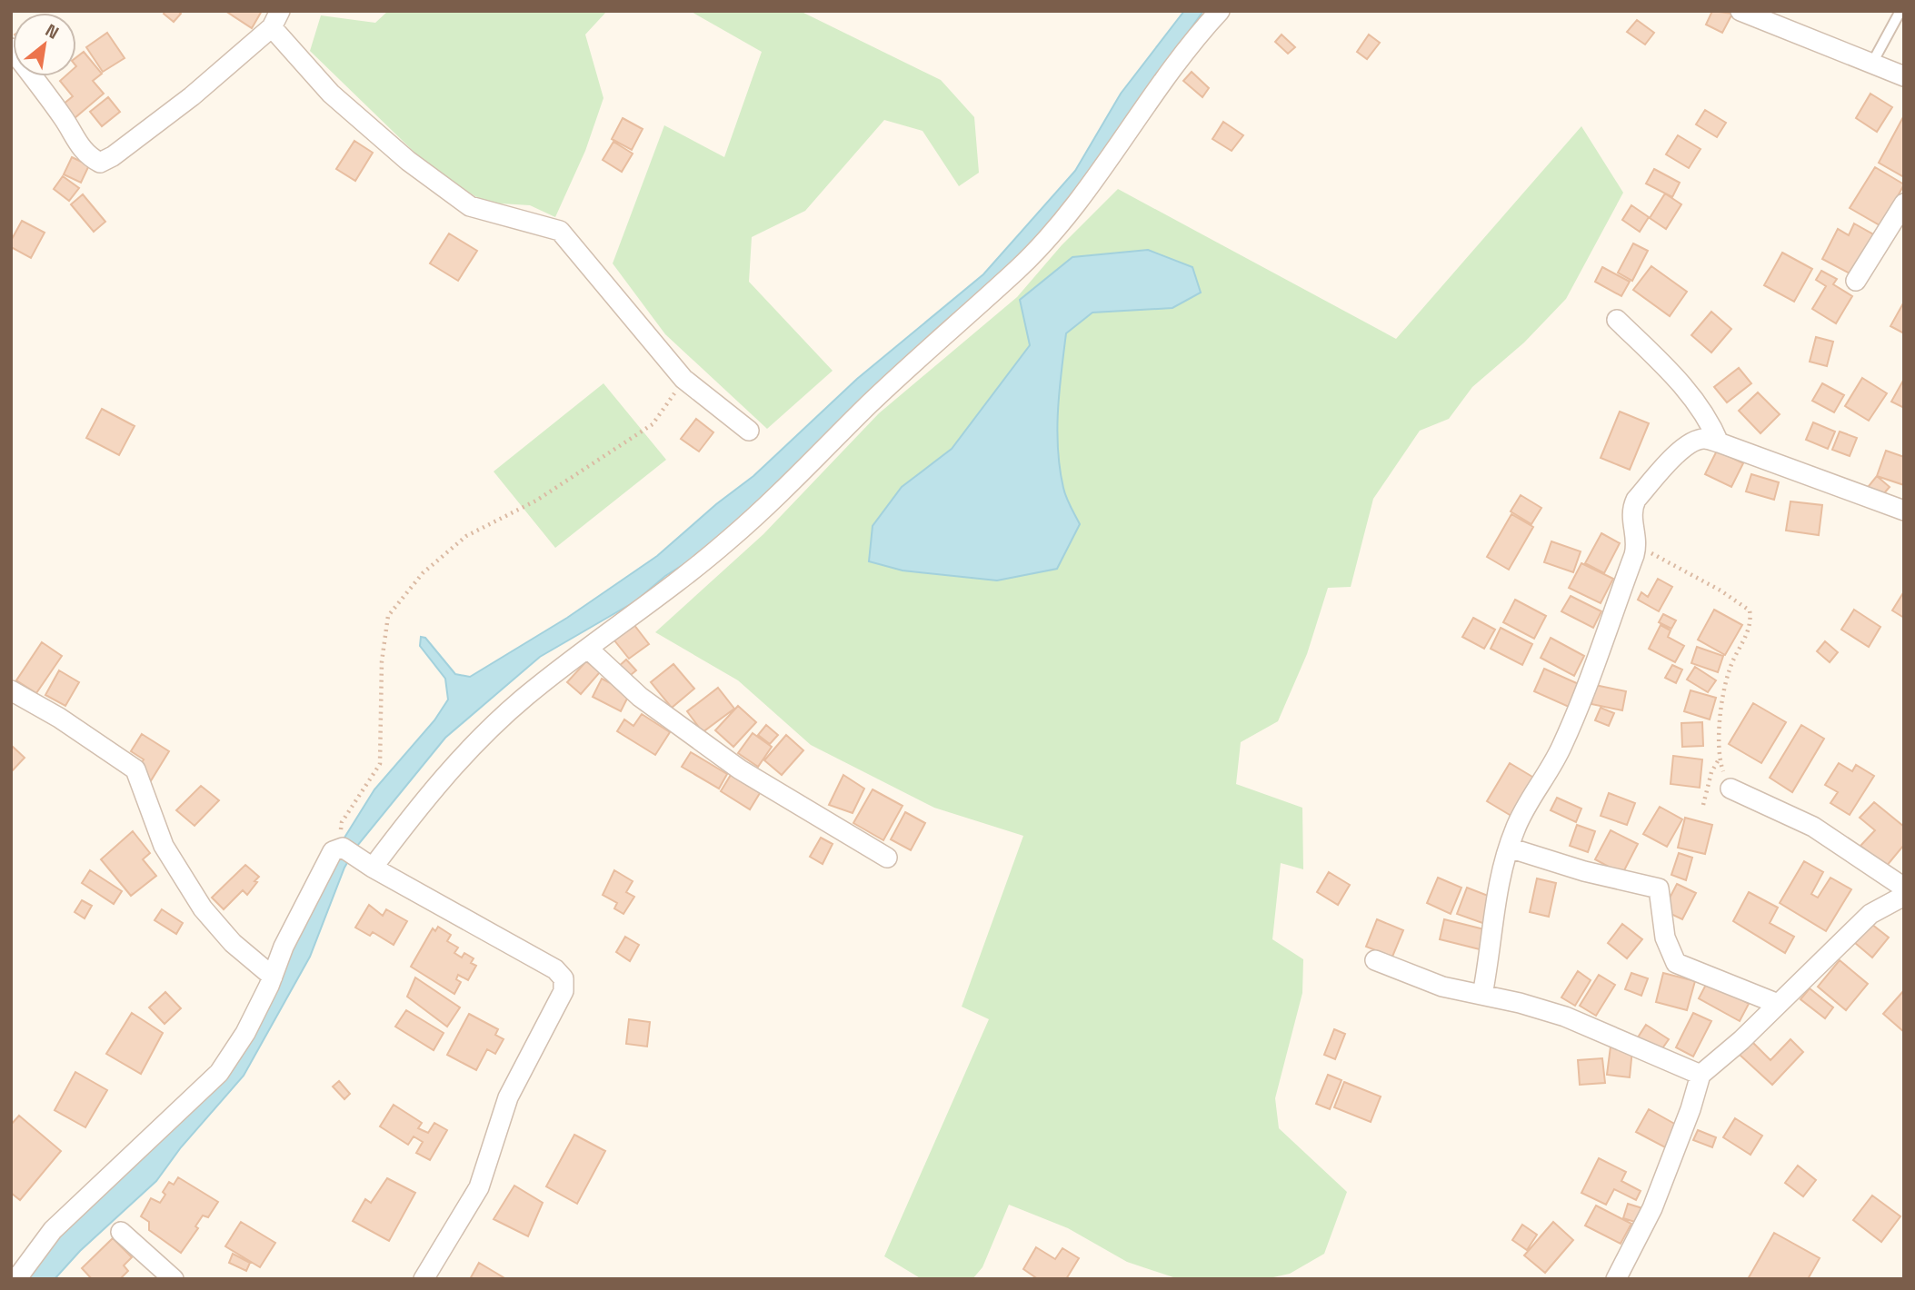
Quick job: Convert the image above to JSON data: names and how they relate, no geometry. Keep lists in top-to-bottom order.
{
  "north": "top right"
}
